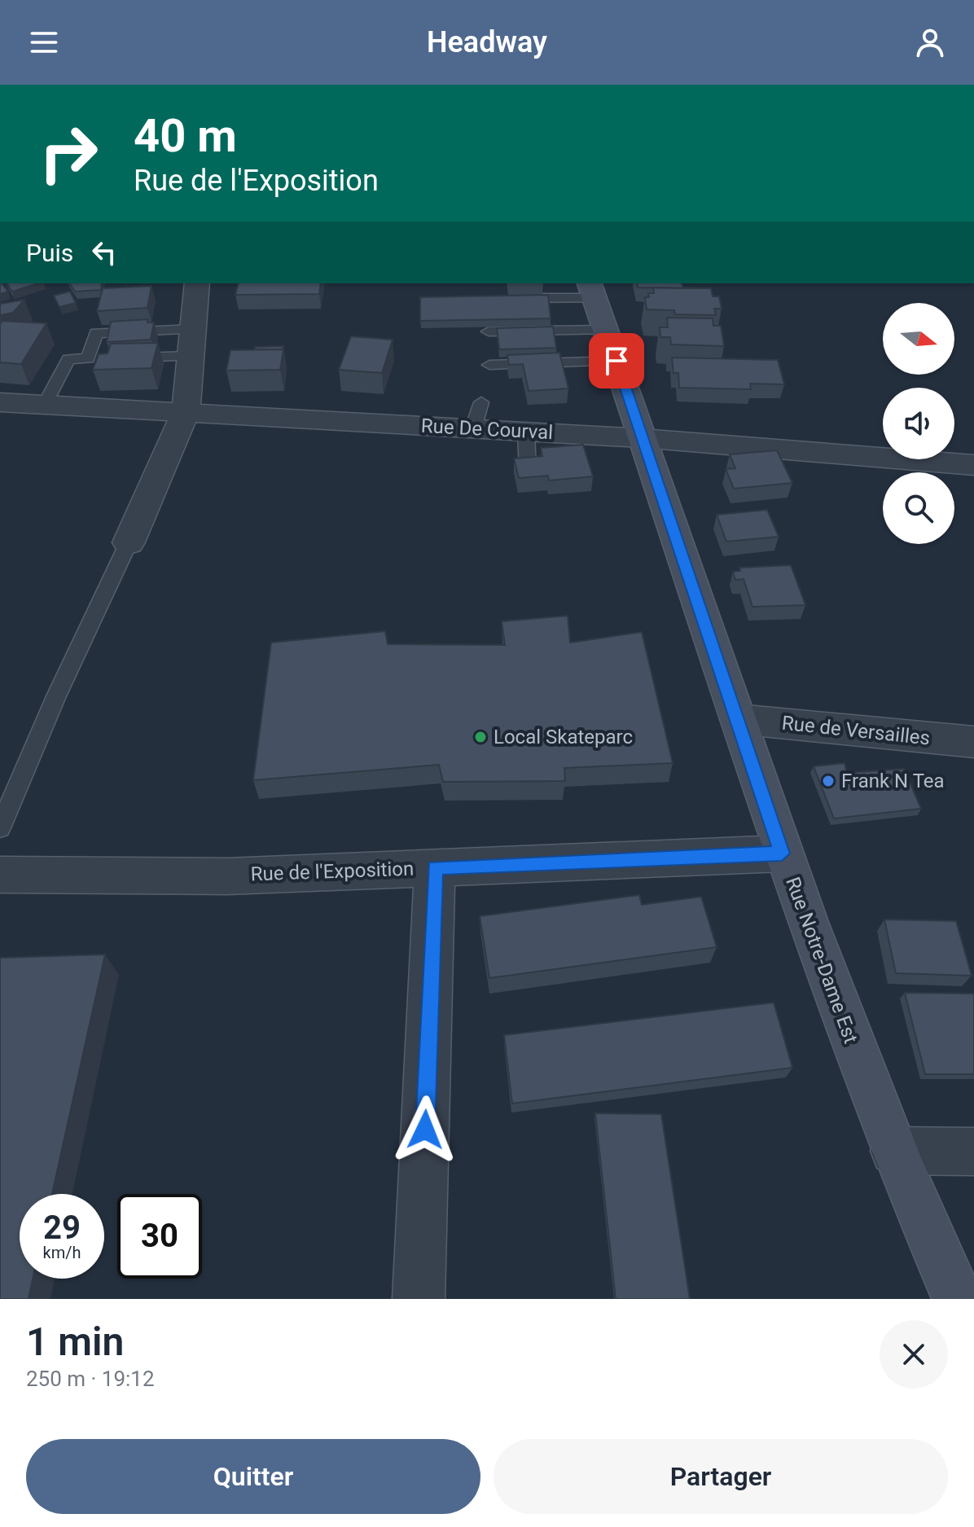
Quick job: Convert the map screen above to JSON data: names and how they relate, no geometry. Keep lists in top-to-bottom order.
{
  "streets": {
    "street": [
      "Rue De Courval",
      "Rue de Versailles",
      "Rue de l'Exposition",
      "Rue Notre-Dame Est"
    ]
  },
  "crossings": [
    ["Rue De Courval", "Rue Notre-Dame Est"],
    ["Rue de Versailles", "Rue Notre-Dame Est"],
    ["Rue de l'Exposition", "Rue Notre-Dame Est"]
  ],
  "places": ["Local Skateparc", "Frank N Tea"],
  "north": "right",
  "page": {
    "header": "Headway",
    "turn": ["40 m", "Rue de l'Exposition"],
    "then": "Puis",
    "speed": "29 km/h",
    "limit": "30",
    "heading": ["1 min", "250 m · 19:12"],
    "buttons": ["Quitter", "Partager"]
  }
}
